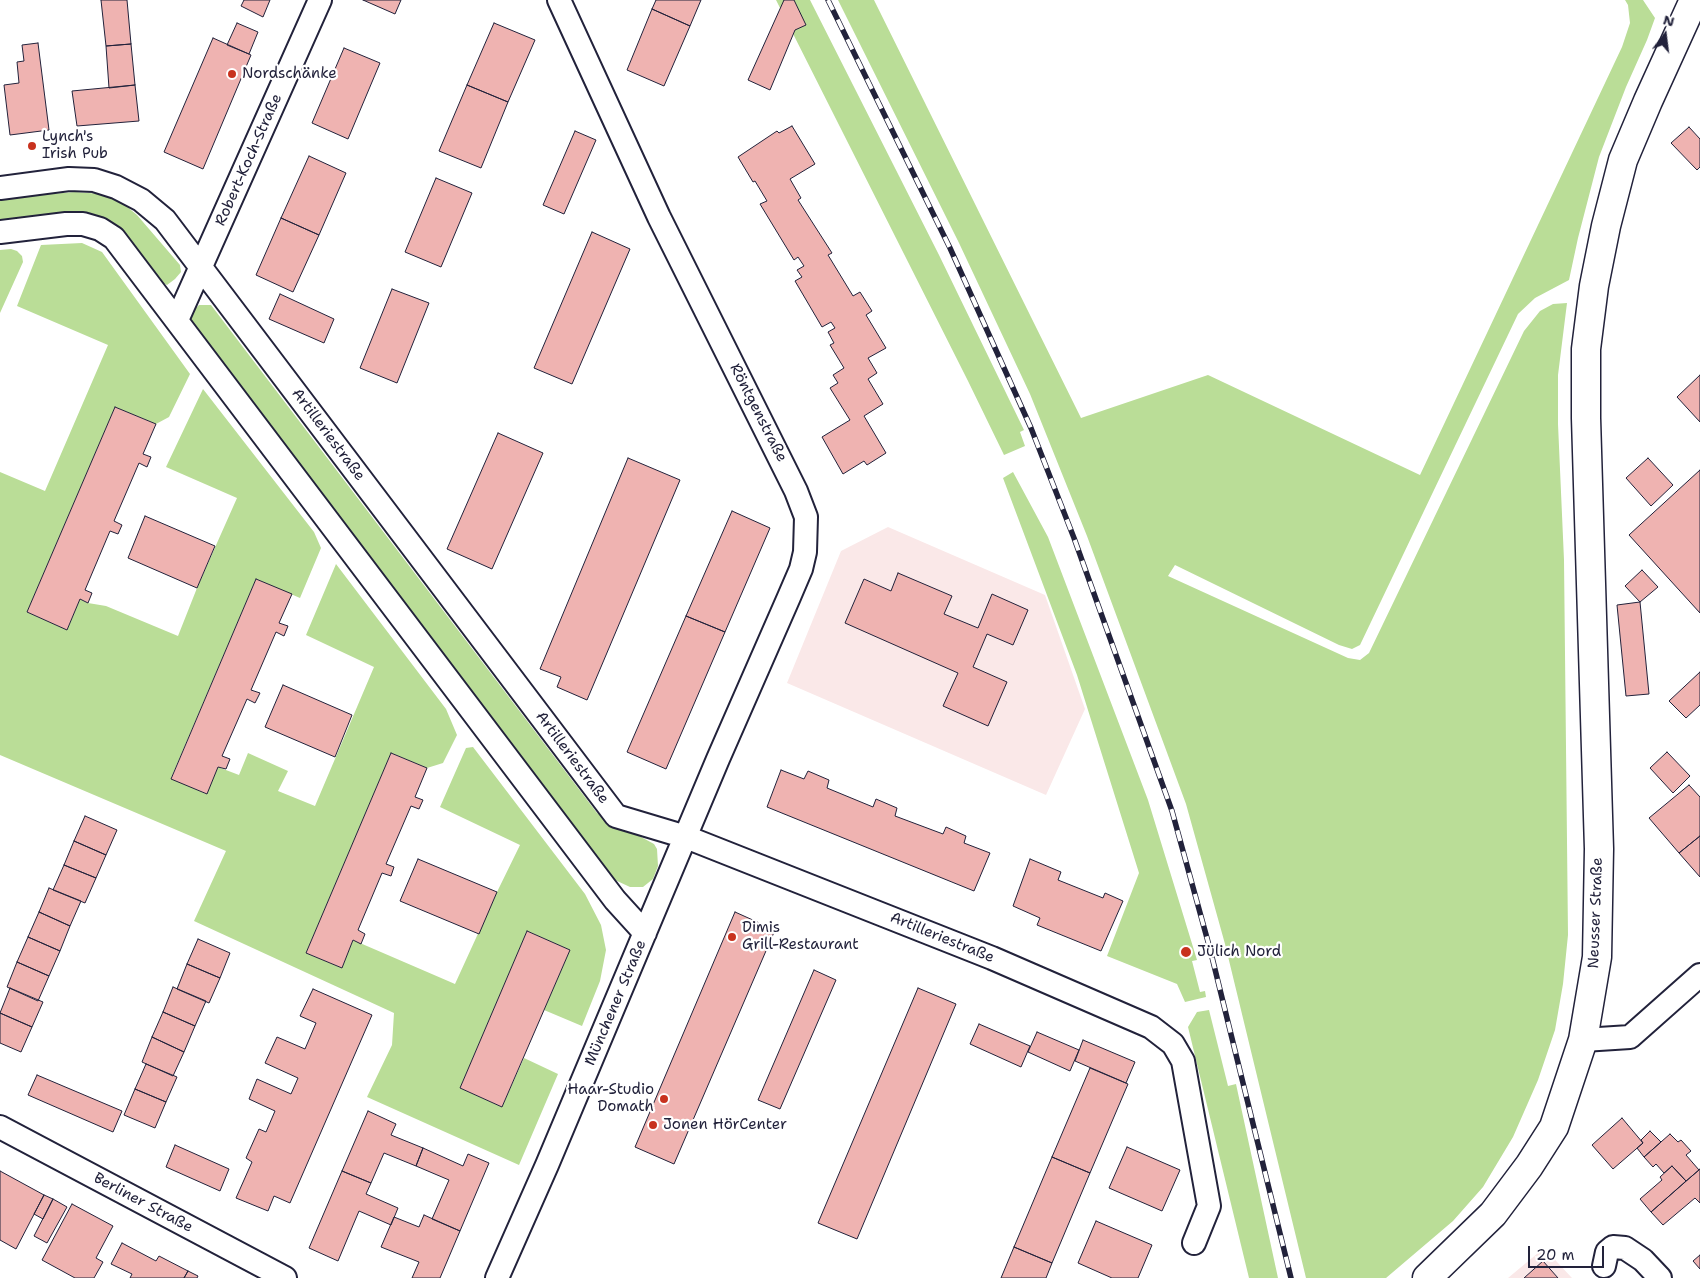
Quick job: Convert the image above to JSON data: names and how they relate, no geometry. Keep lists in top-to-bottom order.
{
  "streets": {
    "main road": ["Neusser Straße"],
    "street": [
      "Robert-Koch-Straße",
      "Röntgenstraße",
      "Artilleriestraße",
      "Münchener Straße",
      "Berliner Straße"
    ]
  },
  "crossings": [
    ["Robert-Koch-Straße", "Artilleriestraße"],
    ["Röntgenstraße", "Artilleriestraße"],
    ["Röntgenstraße", "Münchener Straße"],
    ["Artilleriestraße", "Münchener Straße"]
  ],
  "places": [
    "Nordschänke",
    "Lynch's Irish Pub",
    "Dimis Grill-Restaurant",
    "Jülich Nord",
    "Haar-Studio Domath",
    "Jonen HörCenter"
  ],
  "scale_bar": "20 m",
  "north": "top"
}
